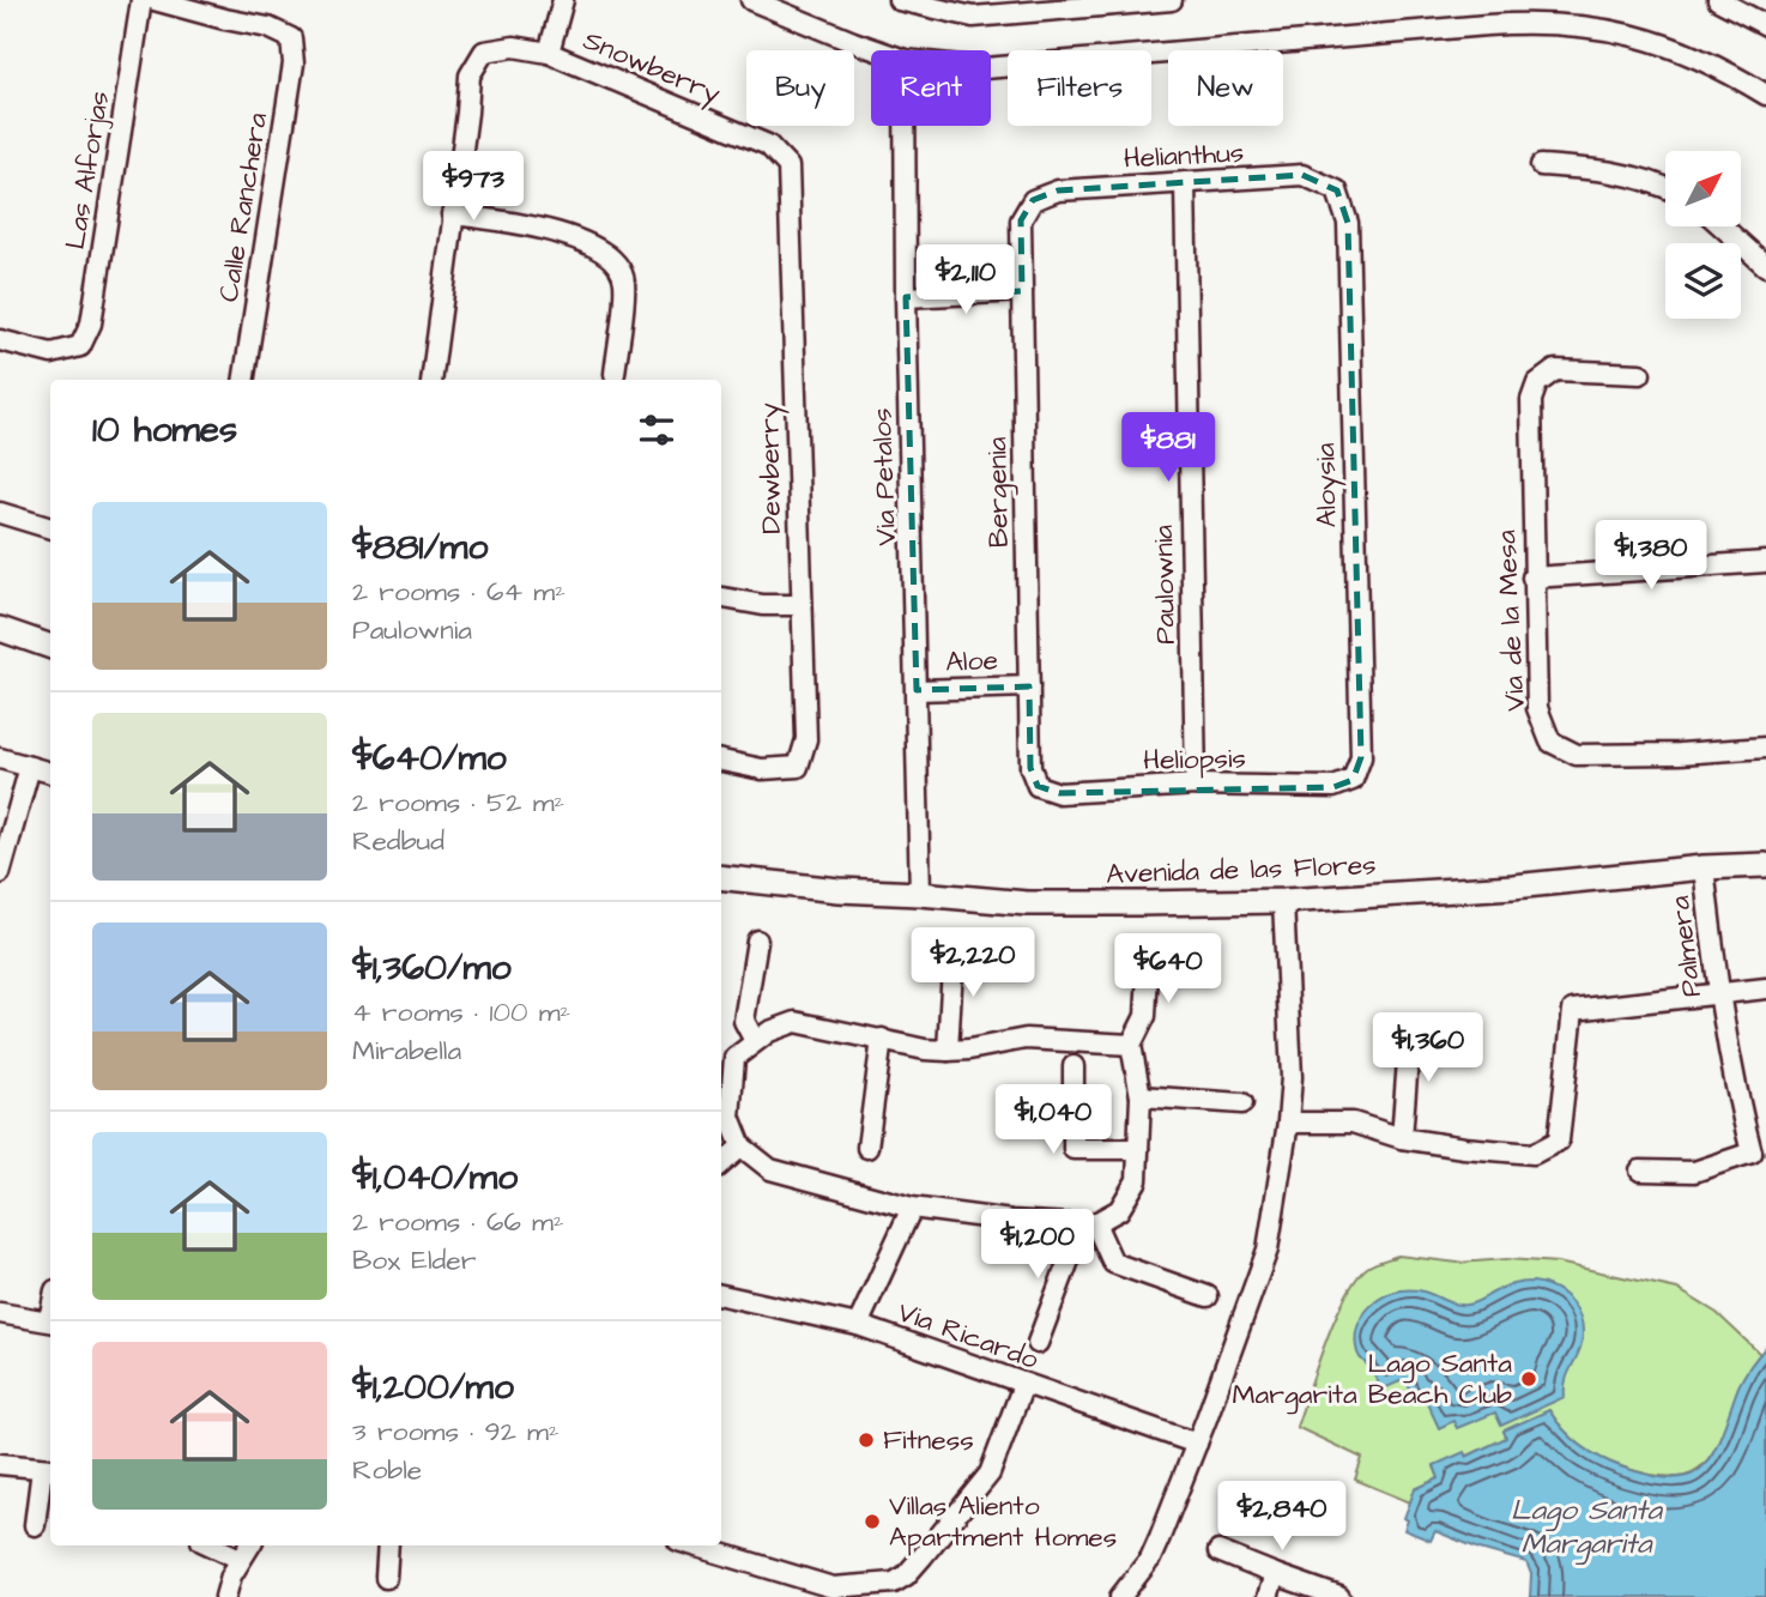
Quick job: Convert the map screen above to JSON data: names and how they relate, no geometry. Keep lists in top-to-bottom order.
{
  "streets": {
    "main road": ["Avenida de las Flores"],
    "street": [
      "Snowberry",
      "Helianthus",
      "Las Alforjas",
      "Calle Ranchera",
      "Dewberry",
      "Via Petalos",
      "Aloysia",
      "Bergenia",
      "Paulownia",
      "Via de la Mesa",
      "Aloe",
      "Heliopsis",
      "Palmera",
      "Via Ricardo"
    ]
  },
  "crossings": [
    ["Snowberry", "Dewberry"],
    ["Helianthus", "Aloysia"],
    ["Helianthus", "Bergenia"],
    ["Helianthus", "Paulownia"],
    ["Via Petalos", "Aloe"],
    ["Via Petalos", "Avenida de las Flores"],
    ["Aloysia", "Heliopsis"],
    ["Bergenia", "Aloe"],
    ["Bergenia", "Heliopsis"],
    ["Paulownia", "Heliopsis"],
    ["Avenida de las Flores", "Palmera"]
  ],
  "water": ["Lago Santa Margarita"],
  "places": ["Lago Santa Margarita Beach Club", "Fitness", "Villas Aliento Apartment Homes"],
  "north": "top right",
  "page": {
    "chip": [
      "Buy",
      "Rent",
      "Filters",
      "New"
    ],
    "price": [
      "$973",
      "$2,110",
      "$881",
      "$1,380",
      "$2,220",
      "$640",
      "$1,360",
      "$1,040",
      "$1,200",
      "$2,840"
    ],
    "heading": "10 homes",
    "list": [
      {
        "name": "$881/mo",
        "note": "2 rooms · 64 m² · Paulownia"
      },
      {
        "name": "$640/mo",
        "note": "2 rooms · 52 m² · Redbud"
      },
      {
        "name": "$1,360/mo",
        "note": "4 rooms · 100 m² · Mirabella"
      },
      {
        "name": "$1,040/mo",
        "note": "2 rooms · 66 m² · Box Elder"
      },
      {
        "name": "$1,200/mo",
        "note": "3 rooms · 92 m² · Roble"
      }
    ]
  }
}
